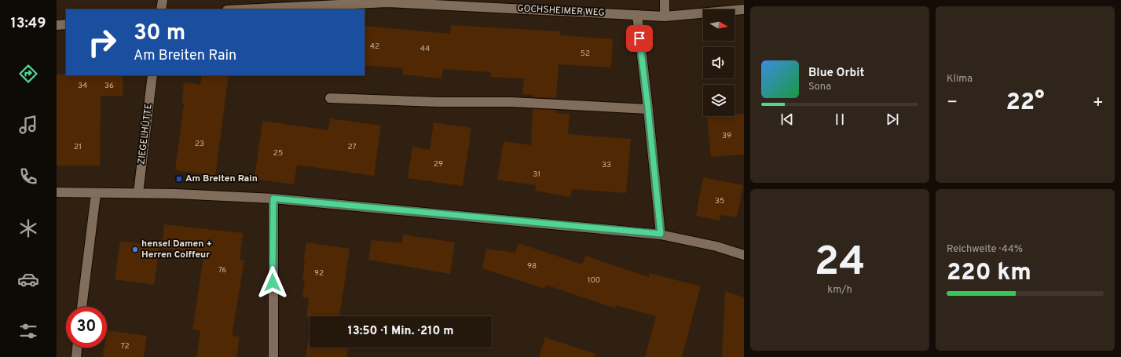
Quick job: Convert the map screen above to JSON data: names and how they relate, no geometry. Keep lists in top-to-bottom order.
{
  "streets": {
    "street": ["GOCHSHEIMER WEG", "ZIEGELHÜTTE"]
  },
  "places": {
    "transit": ["Am Breiten Rain"],
    "other": ["hensel Damen + Herren Coiffeur"]
  },
  "house_numbers": [
    "42",
    "44",
    "52",
    "34",
    "36",
    "39",
    "23",
    "21",
    "27",
    "25",
    "29",
    "33",
    "31",
    "35",
    "98",
    "76",
    "92",
    "100",
    "72"
  ],
  "north": "right",
  "page": {
    "tabs": "13:49",
    "tile": [
      "Klima",
      ["24", "km/h"],
      ["Reichweite · 44%", "220 km"]
    ],
    "turn": ["30 m", "Am Breiten Rain"],
    "song": ["Blue Orbit", "Sona"],
    "heat": ["−", "22°", "+"],
    "limit": "30",
    "trip": "13:50 · 1 Min. · 210 m"
  }
}
